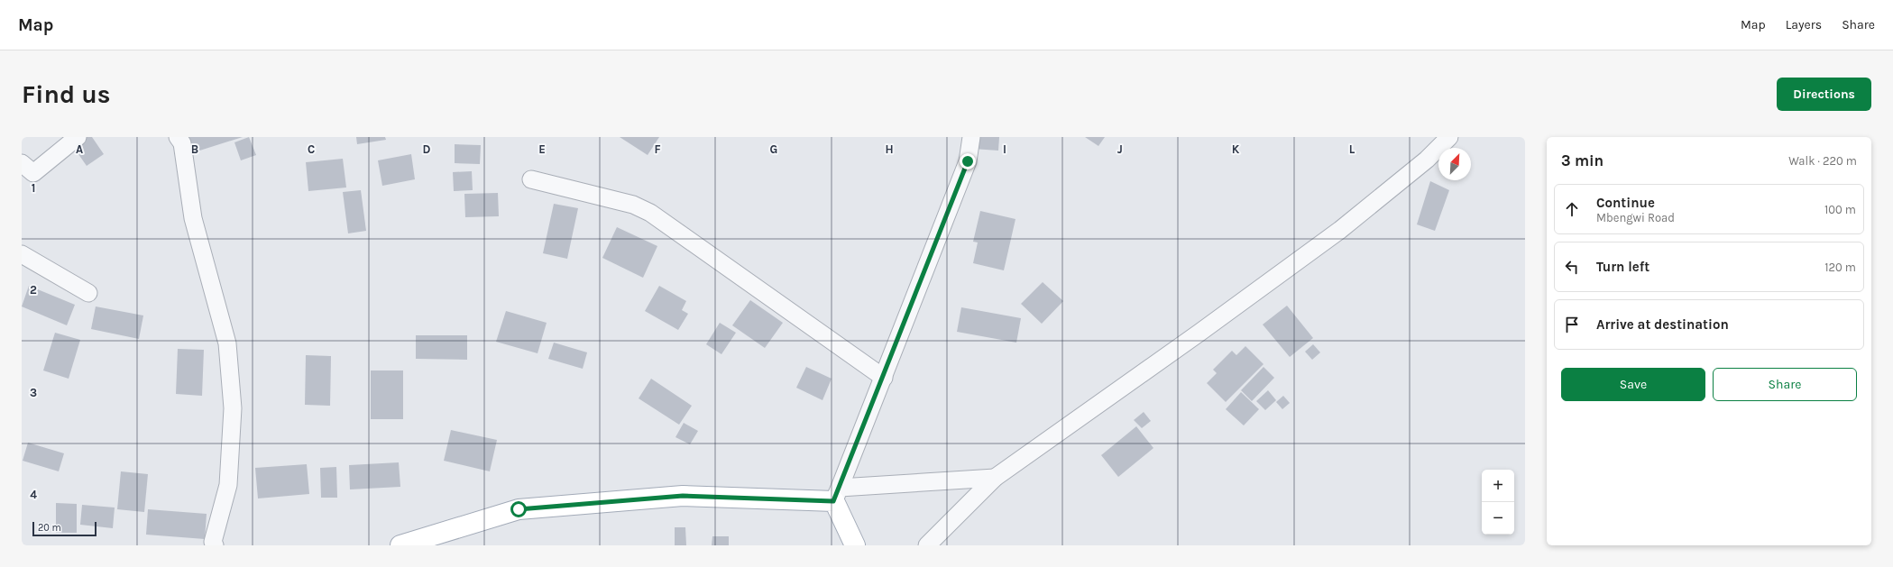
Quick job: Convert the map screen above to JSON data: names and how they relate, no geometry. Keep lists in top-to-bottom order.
{
  "scale_bar": "20 m",
  "north": "top right",
  "page": {
    "header": "Map",
    "nav": ["Map", "Layers", "Share"],
    "buttons": [
      "Directions",
      ["Save", "Share"]
    ],
    "title": "Find us",
    "heading": ["3 min", "Walk · 220 m"],
    "list": [
      ["Continue", "Mbengwi Road", "100 m"],
      ["Turn left", "120 m"],
      "Arrive at destination"
    ],
    "map_buttons": ["+", "−"],
    "scale": "20 m"
  },
  "grid": {
    "columns": [
      "A",
      "B",
      "C",
      "D",
      "E",
      "F",
      "G",
      "H",
      "I",
      "J",
      "K",
      "L"
    ],
    "rows": [
      "1",
      "2",
      "3",
      "4"
    ]
  }
}
